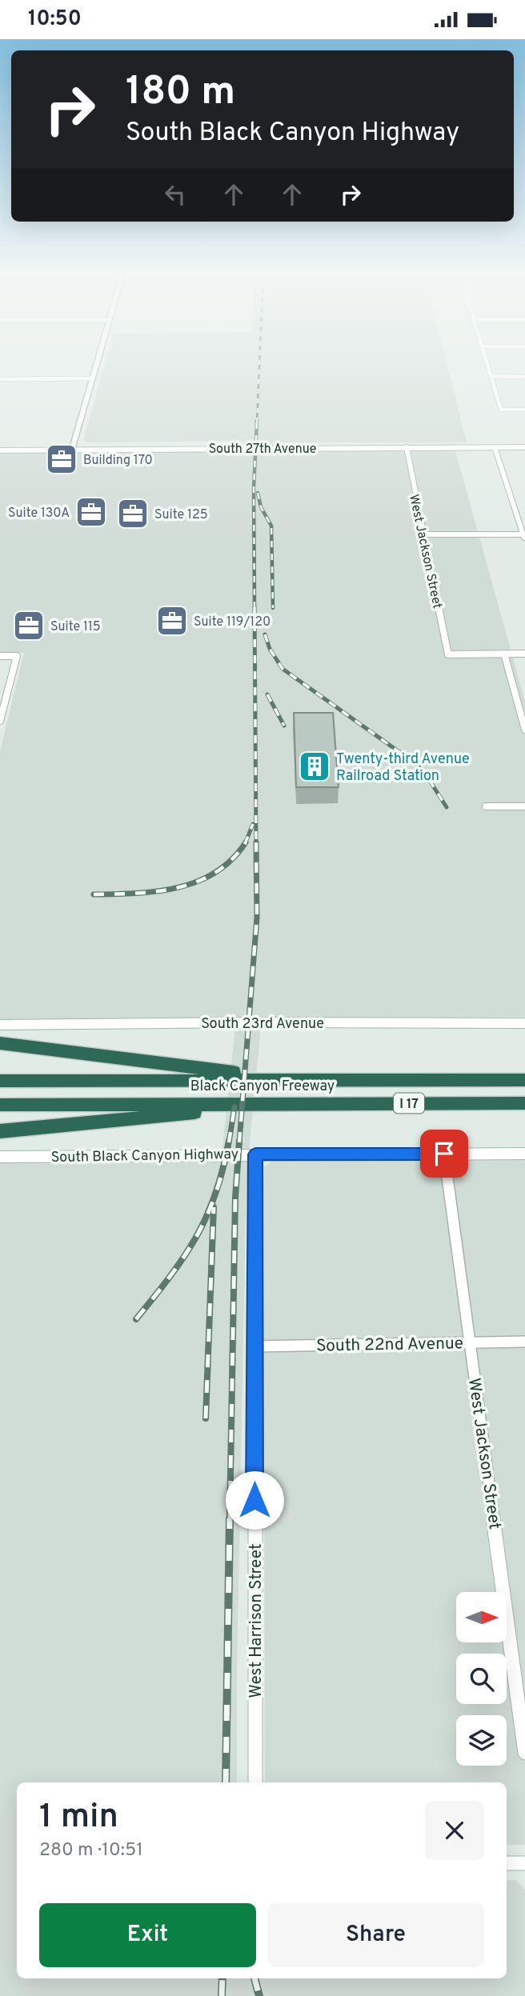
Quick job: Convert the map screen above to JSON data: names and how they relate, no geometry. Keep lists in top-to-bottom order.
{
  "streets": {
    "highway": ["Black Canyon Freeway", "I 17"],
    "main road": ["South 27th Avenue", "South 23rd Avenue", "South Black Canyon Highway"],
    "street": ["West Jackson Street", "South 22nd Avenue", "West Harrison Street"]
  },
  "crossings": [
    ["South 27th Avenue", "West Jackson Street"],
    ["West Jackson Street", "South Black Canyon Highway"],
    ["West Jackson Street", "South 22nd Avenue"],
    ["South Black Canyon Highway", "West Harrison Street"],
    ["South 22nd Avenue", "West Harrison Street"]
  ],
  "places": {
    "office": [
      "Building 170",
      "Suite 130A",
      "Suite 125",
      "Suite 119/120",
      "Suite 115"
    ],
    "building": ["Twenty-third Avenue Railroad Station"]
  },
  "north": "right",
  "page": {
    "status": "10:50",
    "turn": ["180 m", "South Black Canyon Highway"],
    "heading": ["1 min", "280 m · 10:51"],
    "buttons": ["Exit", "Share"]
  }
}
